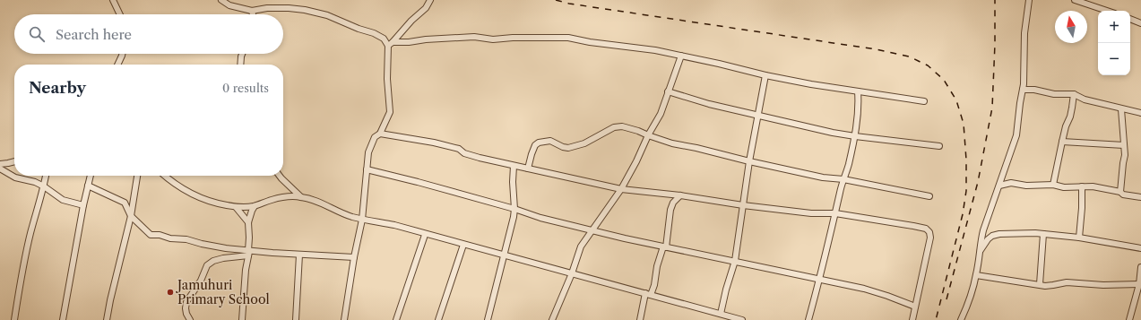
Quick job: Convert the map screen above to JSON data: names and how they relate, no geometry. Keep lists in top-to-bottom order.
{
  "places": ["Jamuhuri Primary School"],
  "north": "top",
  "page": {
    "map_buttons": ["+", "−"],
    "search": "Search here",
    "heading": ["Nearby", "0 results"]
  }
}
